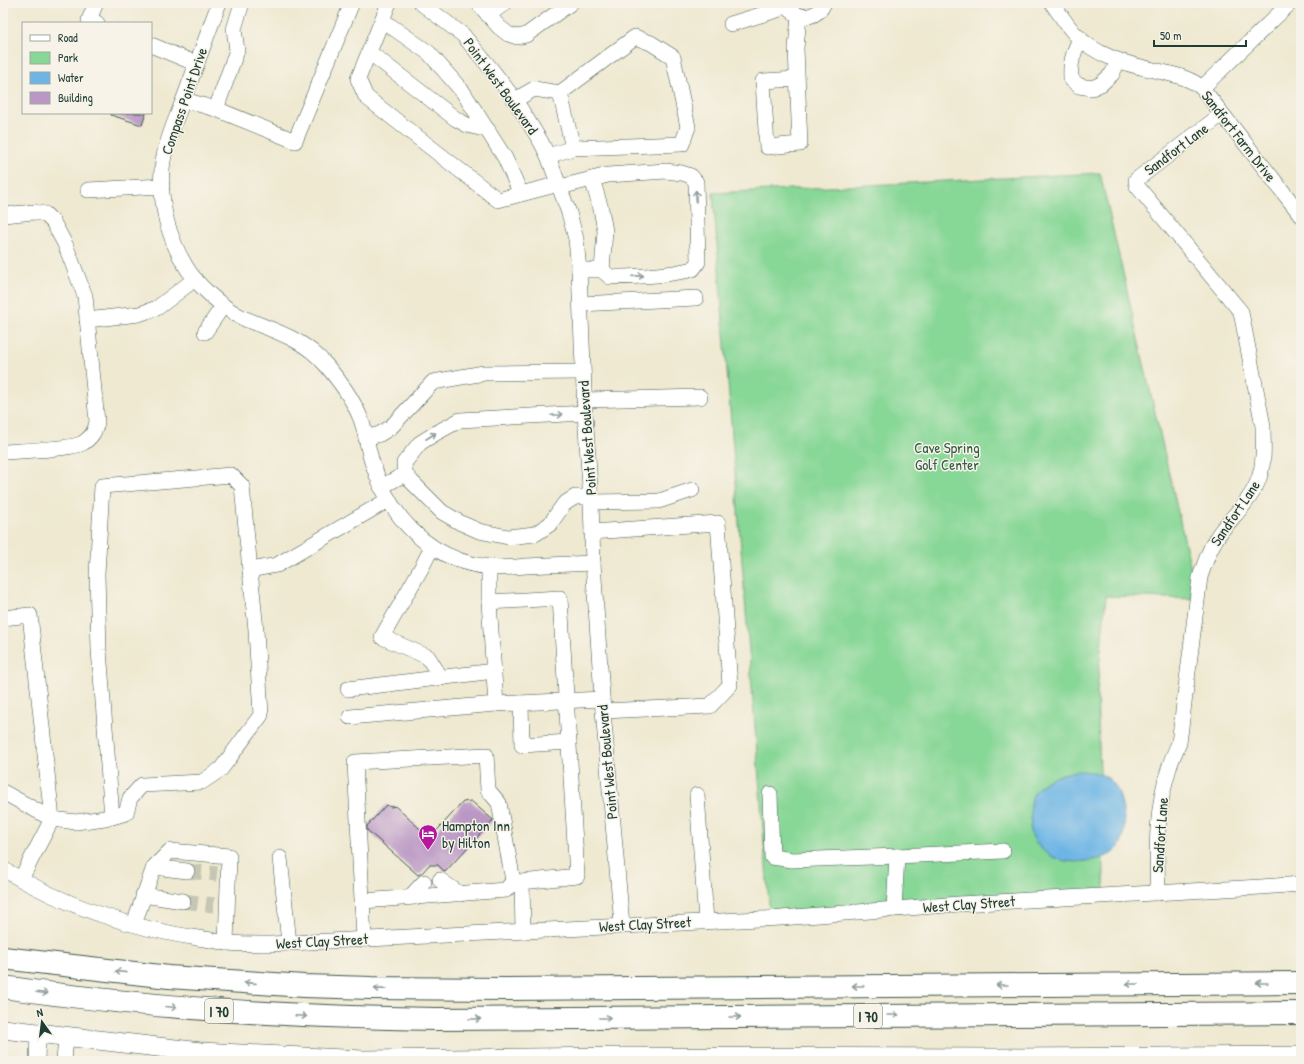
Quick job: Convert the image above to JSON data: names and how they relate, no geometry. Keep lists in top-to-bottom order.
{
  "streets": {
    "highway": ["I 70"],
    "street": [
      "Point West Boulevard",
      "Compass Point Drive",
      "Sandfort Farm Drive",
      "Sandfort Lane",
      "West Clay Street"
    ]
  },
  "crossings": [
    ["Point West Boulevard", "Compass Point Drive"],
    ["Point West Boulevard", "West Clay Street"],
    ["Sandfort Farm Drive", "Sandfort Lane"],
    ["Sandfort Lane", "West Clay Street"]
  ],
  "parks": ["Cave Spring Golf Center"],
  "places": {
    "hotel": ["Hampton Inn by Hilton"]
  },
  "legend": [
    "Road",
    "Park",
    "Water",
    "Building"
  ],
  "scale_bar": "50 m",
  "north": "top"
}
